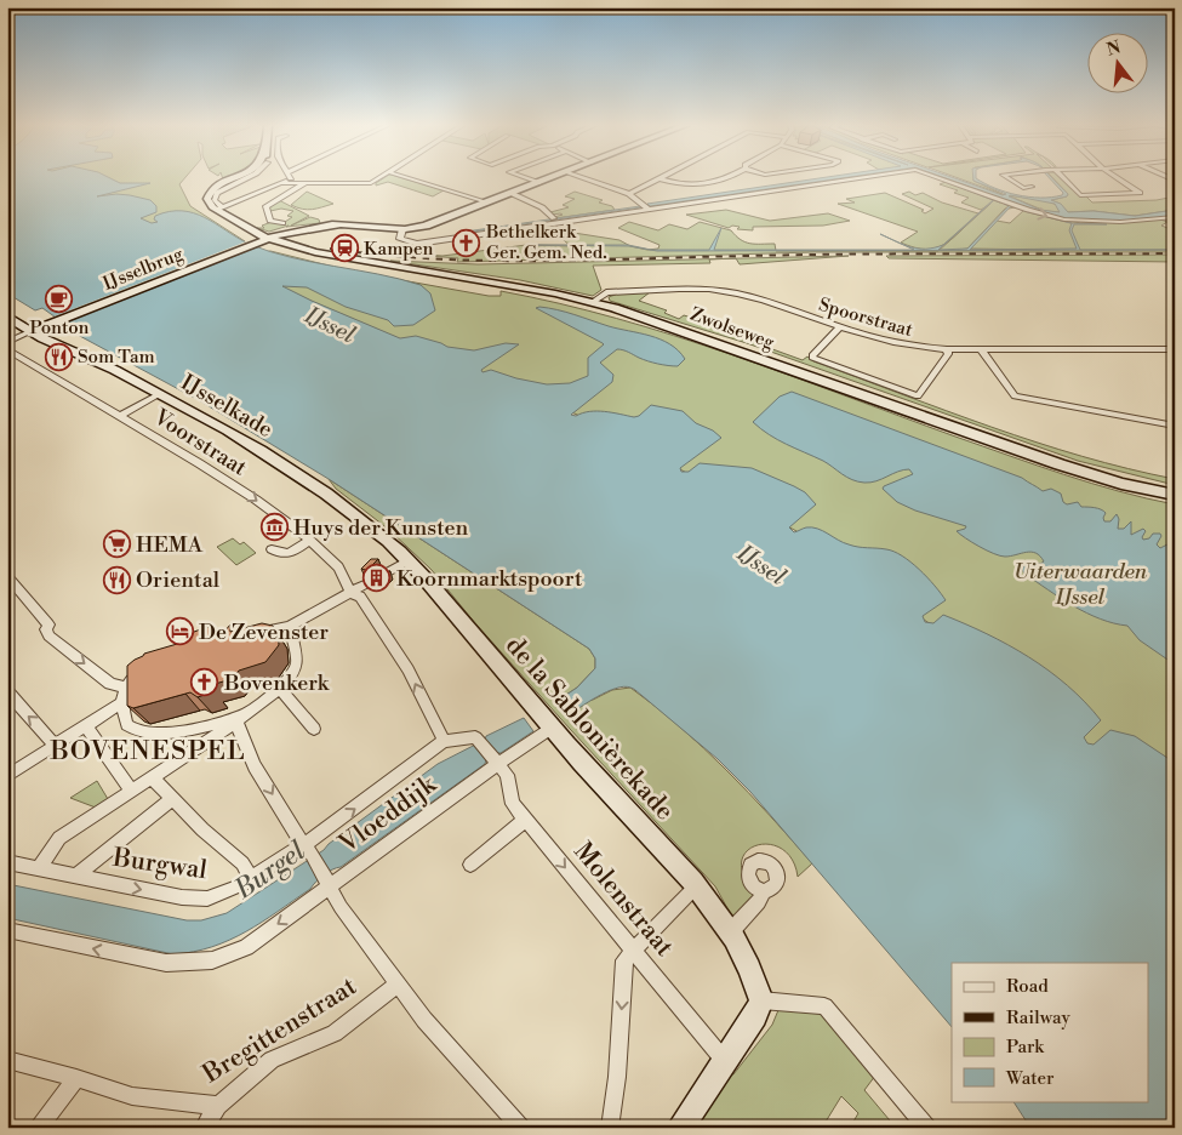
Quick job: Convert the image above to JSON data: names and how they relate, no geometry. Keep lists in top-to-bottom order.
{
  "streets": {
    "street": [
      "IJsselbrug",
      "Spoorstraat",
      "Zwolseweg",
      "IJsselkade",
      "Voorstraat",
      "de la Sablonièrekade",
      "Vloeddijk",
      "Burgwal",
      "Molenstraat",
      "Bregittenstraat"
    ]
  },
  "crossings": [
    ["IJsselbrug", "Zwolseweg"],
    ["IJsselbrug", "IJsselkade"],
    ["Spoorstraat", "Zwolseweg"],
    ["IJsselkade", "de la Sablonièrekade"],
    ["Voorstraat", "Burgwal"],
    ["de la Sablonièrekade", "Vloeddijk"],
    ["Vloeddijk", "Molenstraat"],
    ["Burgwal", "Molenstraat"]
  ],
  "one_way": ["Vloeddijk", "Molenstraat"],
  "districts": ["BOVENESPEL"],
  "water": ["IJssel", "Burgel"],
  "parks": ["Uiterwaarden IJssel"],
  "places": {
    "church": ["Bethelkerk Ger. Gem. Ned.", "Bovenkerk"],
    "station": ["Kampen"],
    "cafe": ["Ponton"],
    "restaurant": ["Som Tam", "Oriental"],
    "museum": ["Huys der Kunsten"],
    "supermarket": ["HEMA"],
    "building": ["Koornmarktspoort"],
    "hotel": ["De Zevenster"]
  },
  "legend": [
    "Road",
    "Railway",
    "Park",
    "Water"
  ],
  "north": "top"
}
